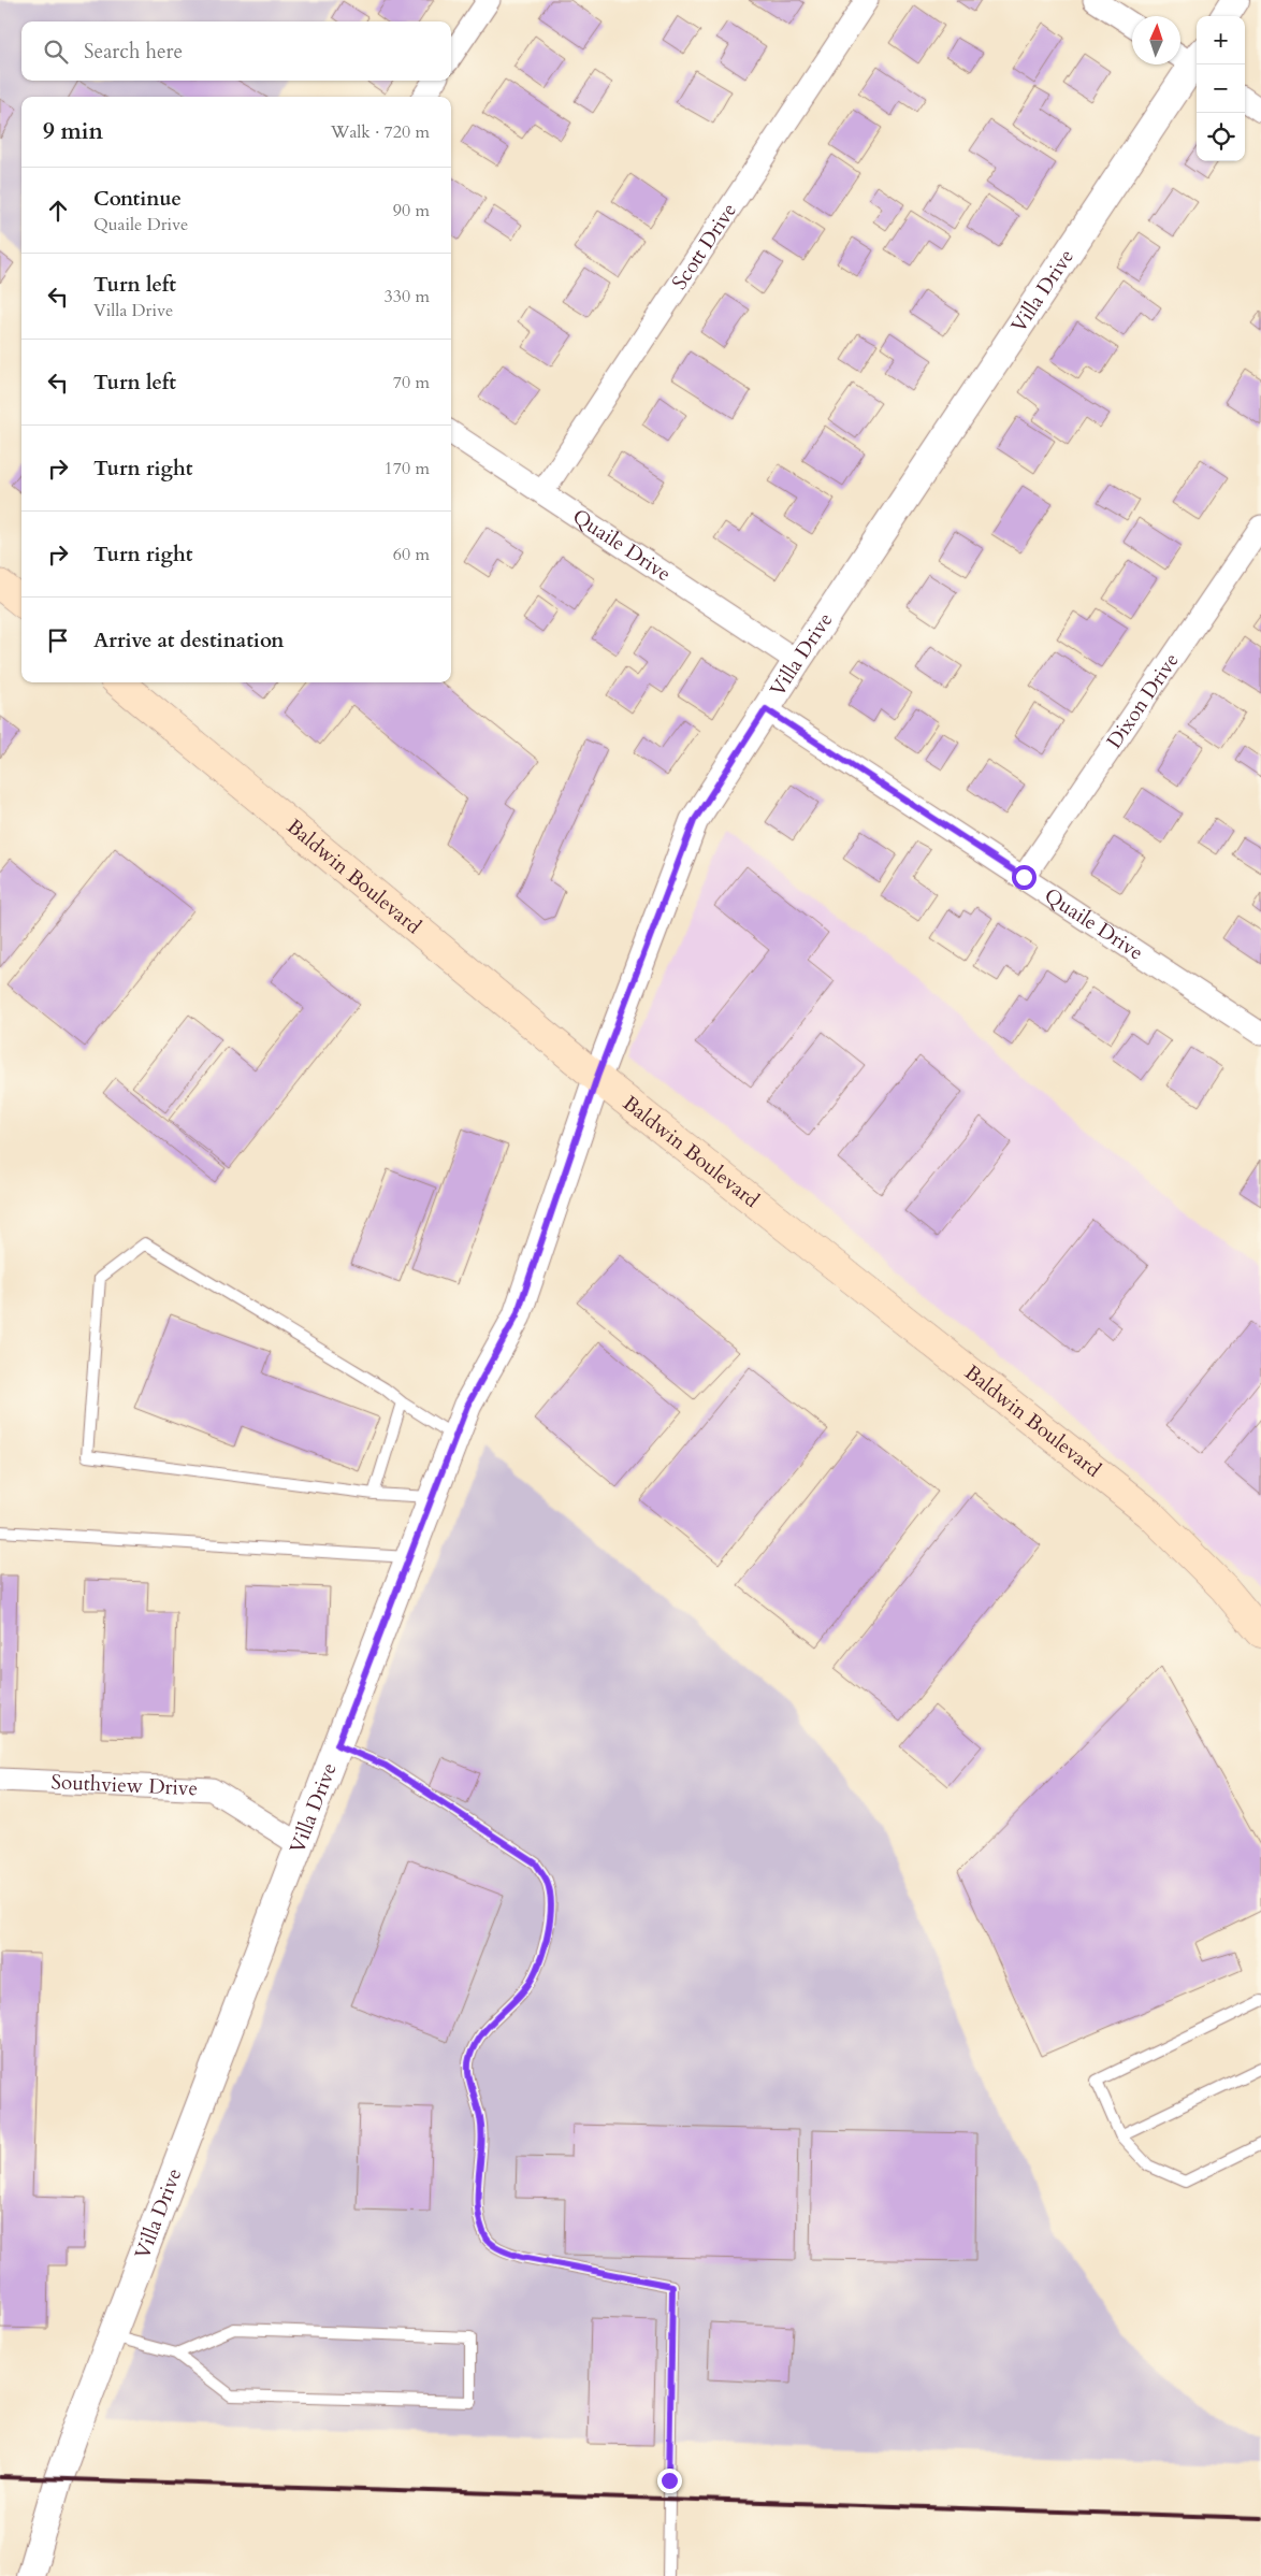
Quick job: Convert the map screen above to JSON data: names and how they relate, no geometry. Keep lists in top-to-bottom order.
{
  "streets": {
    "main road": ["Baldwin Boulevard"],
    "street": [
      "Scott Drive",
      "Villa Drive",
      "Quaile Drive",
      "Dixon Drive",
      "Southview Drive"
    ]
  },
  "crossings": [
    ["Scott Drive", "Quaile Drive"],
    ["Villa Drive", "Quaile Drive"],
    ["Villa Drive", "Baldwin Boulevard"],
    ["Villa Drive", "Southview Drive"],
    ["Quaile Drive", "Dixon Drive"]
  ],
  "north": "top",
  "page": {
    "map_buttons": ["+", "−"],
    "search": "Search here",
    "heading": ["9 min", "Walk · 720 m"],
    "list": [
      ["Continue", "Quaile Drive", "90 m"],
      ["Turn left", "Villa Drive", "330 m"],
      ["Turn left", "70 m"],
      ["Turn right", "170 m"],
      ["Turn right", "60 m"],
      "Arrive at destination"
    ]
  }
}
